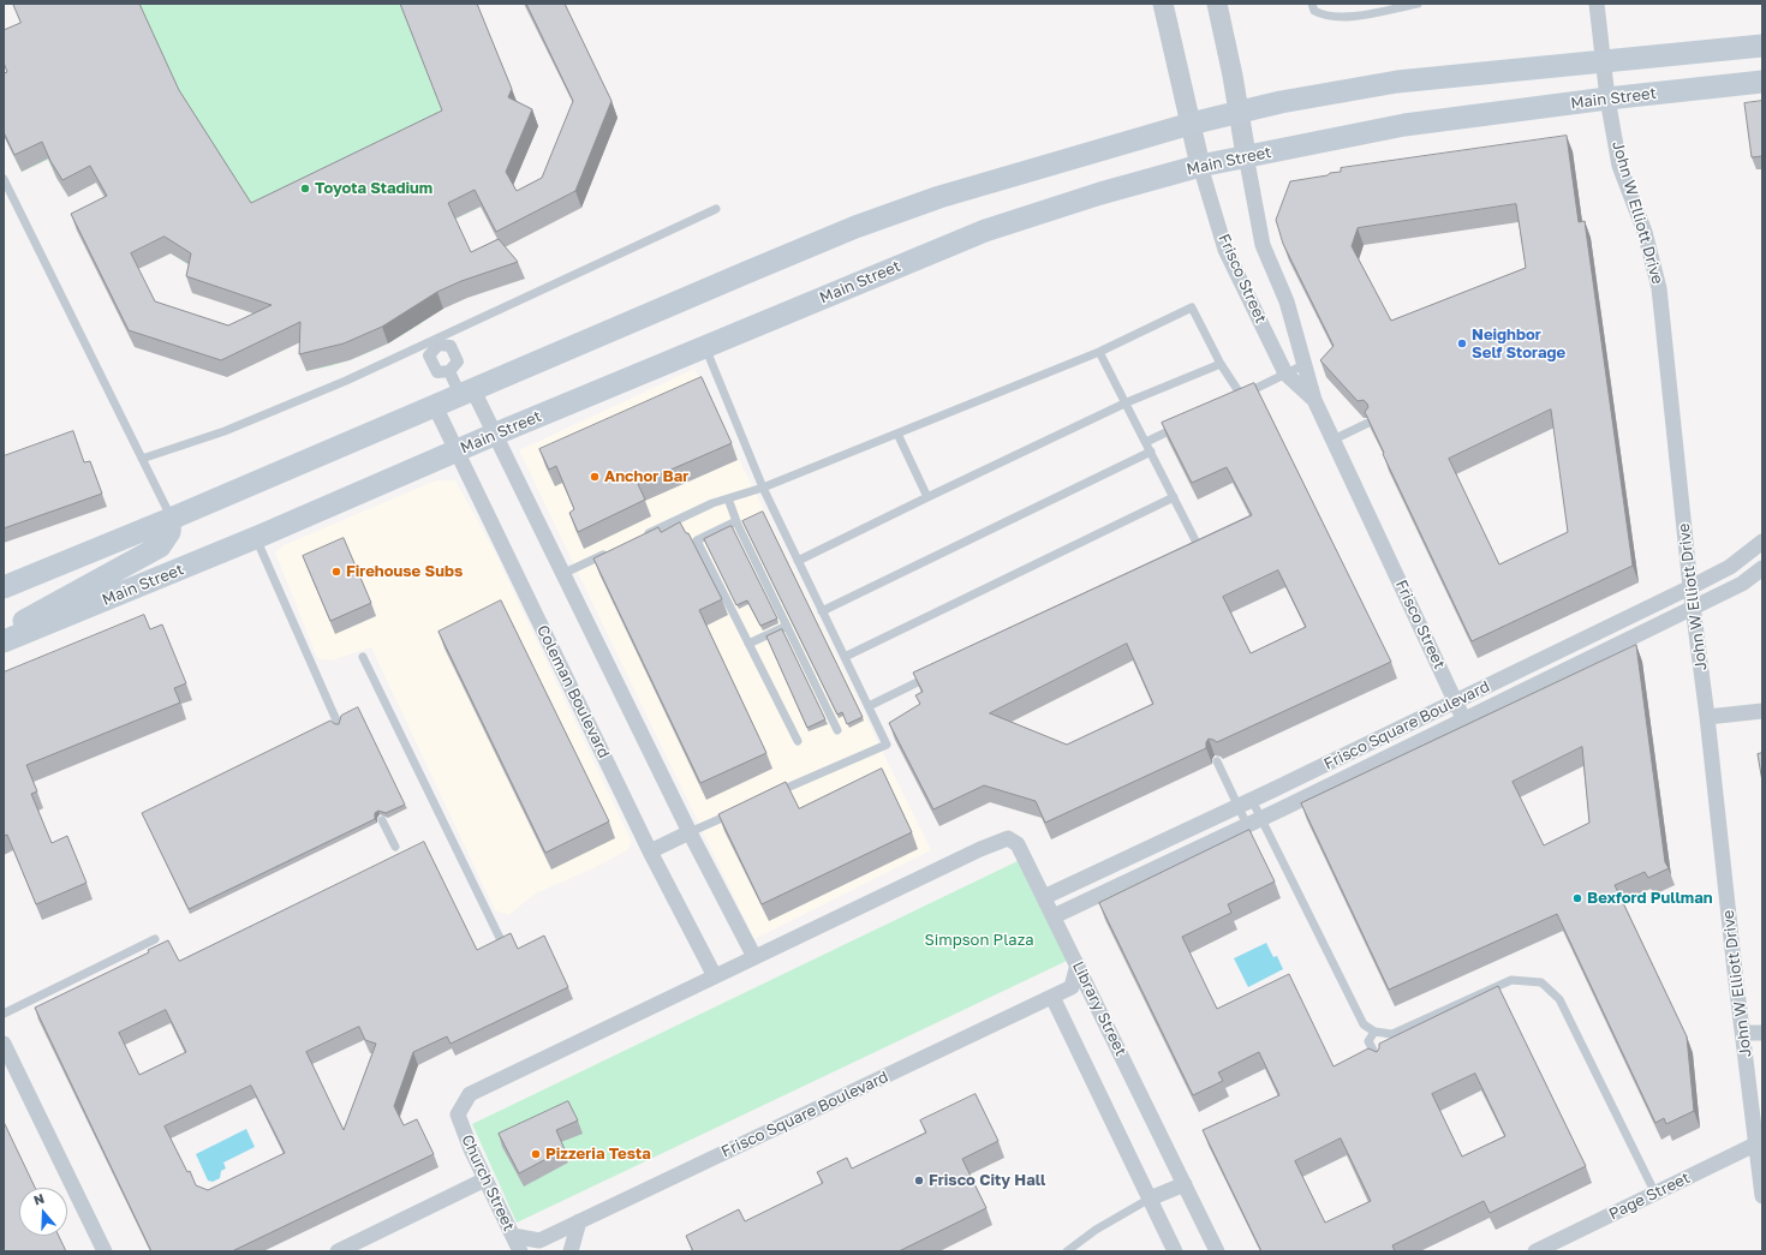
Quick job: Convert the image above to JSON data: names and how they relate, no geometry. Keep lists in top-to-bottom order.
{
  "streets": {
    "main road": ["Main Street"],
    "street": [
      "John W Elliott Drive",
      "Frisco Street",
      "Coleman Boulevard",
      "Frisco Square Boulevard",
      "Library Street",
      "Church Street",
      "Page Street"
    ]
  },
  "crossings": [
    ["Main Street", "John W Elliott Drive"],
    ["Main Street", "Frisco Street"],
    ["Main Street", "Coleman Boulevard"],
    ["John W Elliott Drive", "Frisco Square Boulevard"],
    ["John W Elliott Drive", "Page Street"],
    ["Frisco Street", "Frisco Square Boulevard"],
    ["Coleman Boulevard", "Church Street"],
    ["Frisco Square Boulevard", "Library Street"],
    ["Frisco Square Boulevard", "Church Street"]
  ],
  "parks": ["Simpson Plaza"],
  "places": [
    "Toyota Stadium",
    "Neighbor Self Storage",
    "Anchor Bar",
    "Firehouse Subs",
    "Bexford Pullman",
    "Pizzeria Testa",
    "Frisco City Hall"
  ],
  "north": "top"
}
